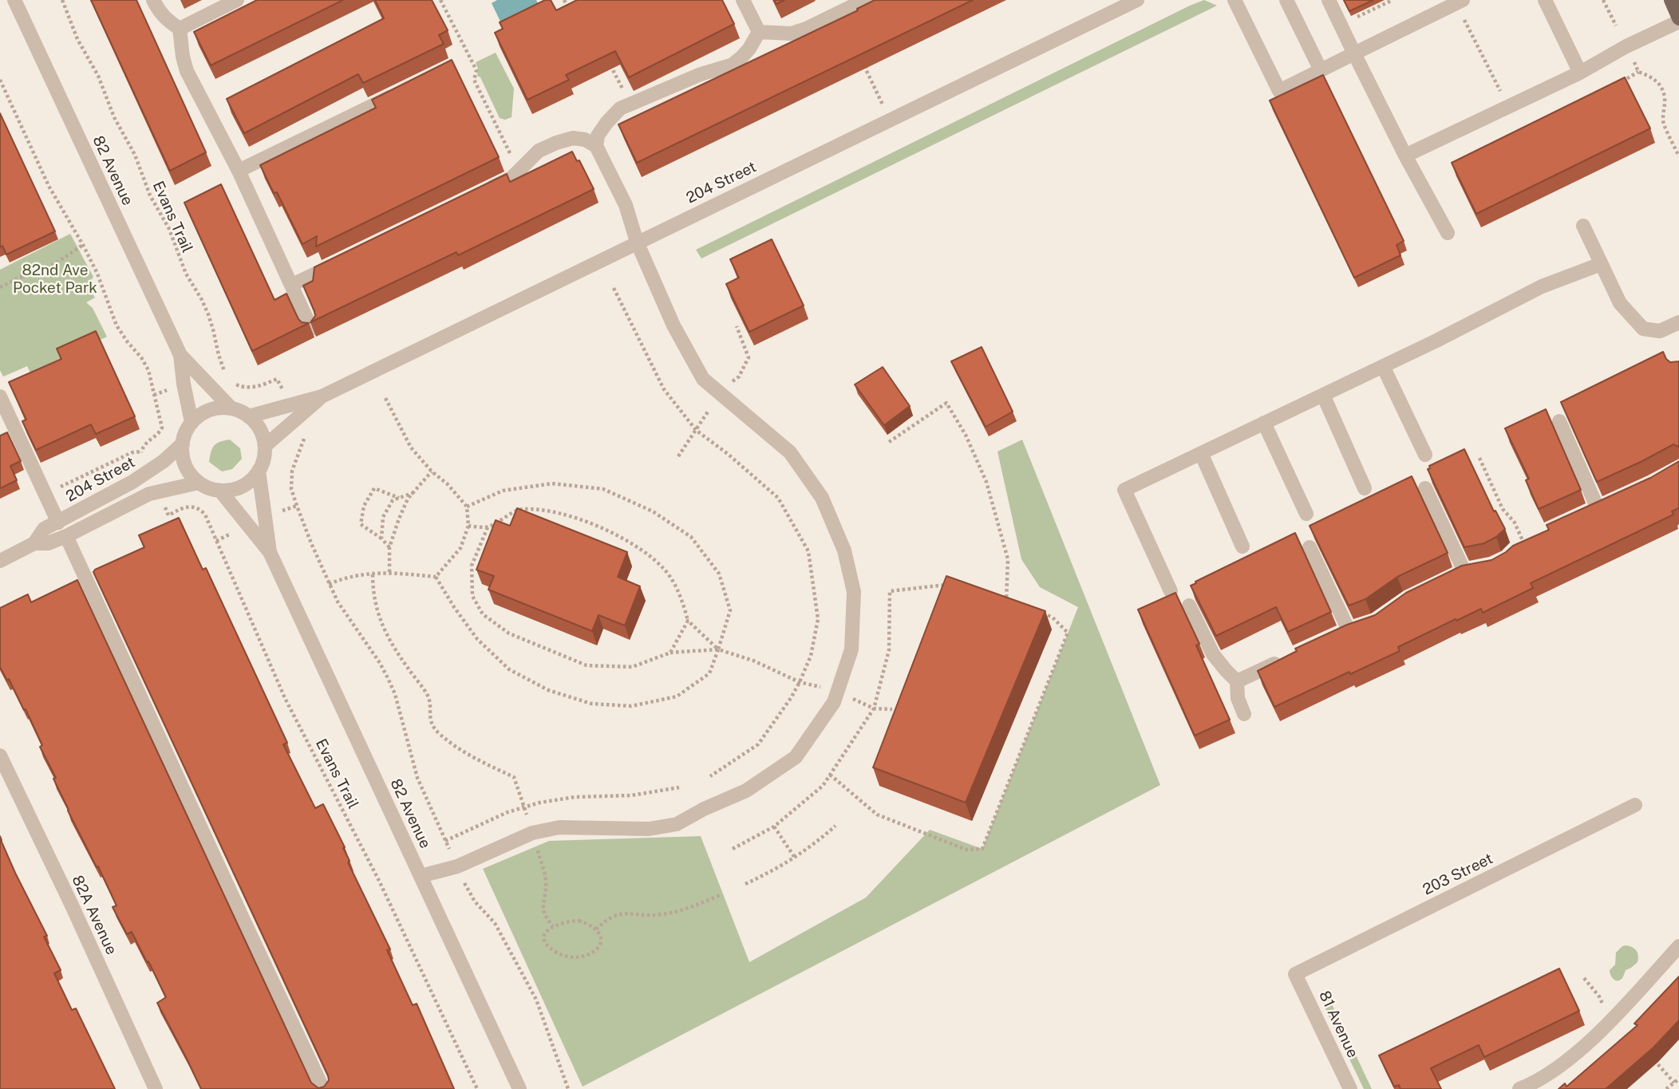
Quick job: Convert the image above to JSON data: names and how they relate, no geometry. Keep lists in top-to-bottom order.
{
  "streets": {
    "street": [
      "82 Avenue",
      "204 Street",
      "203 Street",
      "82A Avenue",
      "81 Avenue"
    ],
    "path": ["Evans Trail"]
  },
  "crossings": [
    ["82 Avenue", "204 Street"],
    ["203 Street", "81 Avenue"]
  ],
  "parks": ["82nd Ave Pocket Park"]
}
